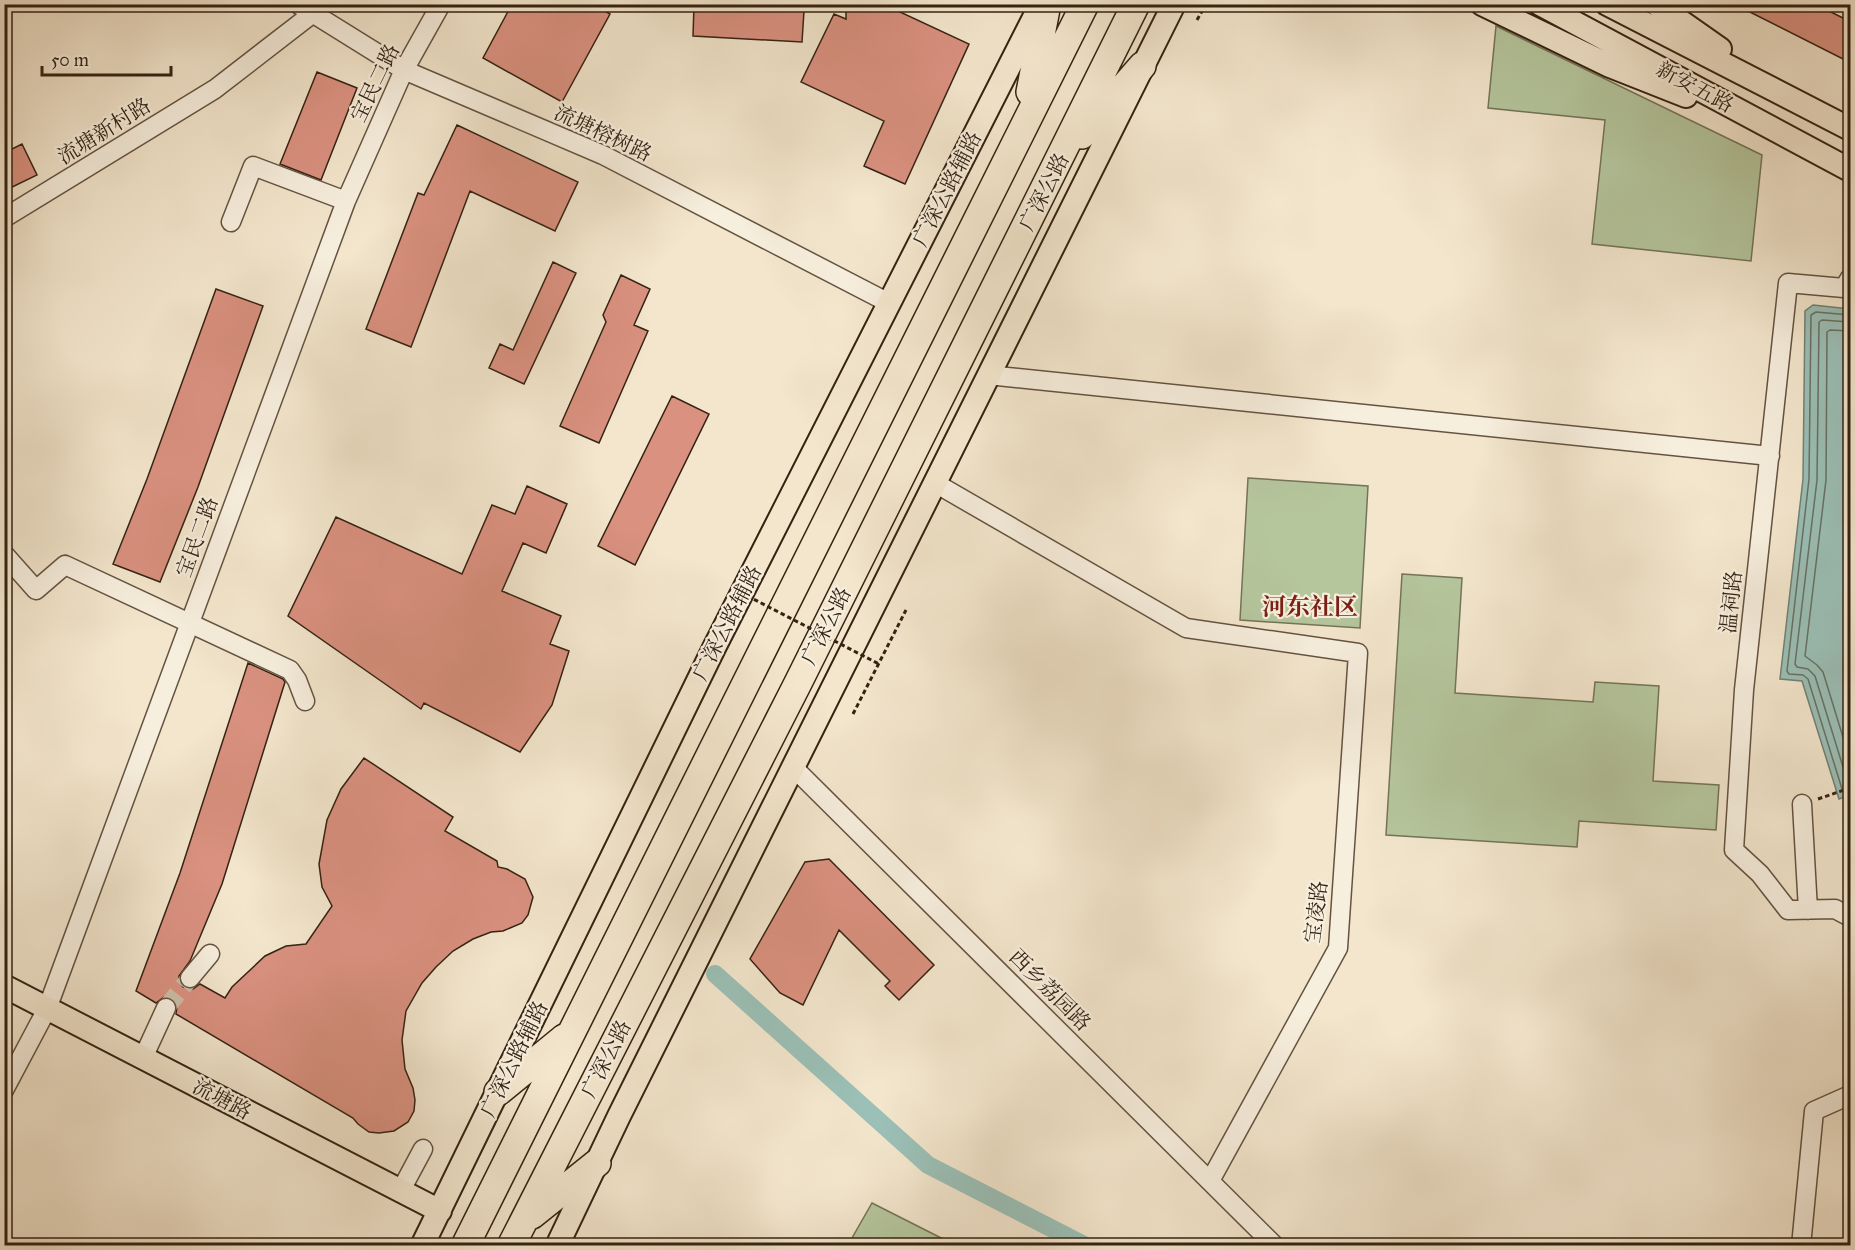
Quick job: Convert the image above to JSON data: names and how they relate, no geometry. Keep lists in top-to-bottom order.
{
  "streets": {
    "highway": ["广深公路"],
    "main road": ["新安五路", "广深公路辅路", "流塘路"],
    "street": [
      "宝民二路",
      "流塘新村路",
      "流塘榕树路",
      "温祠路",
      "宝凌路",
      "西乡荔园路"
    ]
  },
  "crossings": [
    ["宝民二路", "流塘榕树路"],
    ["宝民二路", "流塘路"],
    ["流塘新村路", "流塘榕树路"],
    ["流塘榕树路", "广深公路辅路"],
    ["广深公路辅路", "流塘路"],
    ["宝凌路", "西乡荔园路"]
  ],
  "districts": ["河东社区"],
  "scale_bar": "50 m"
}
